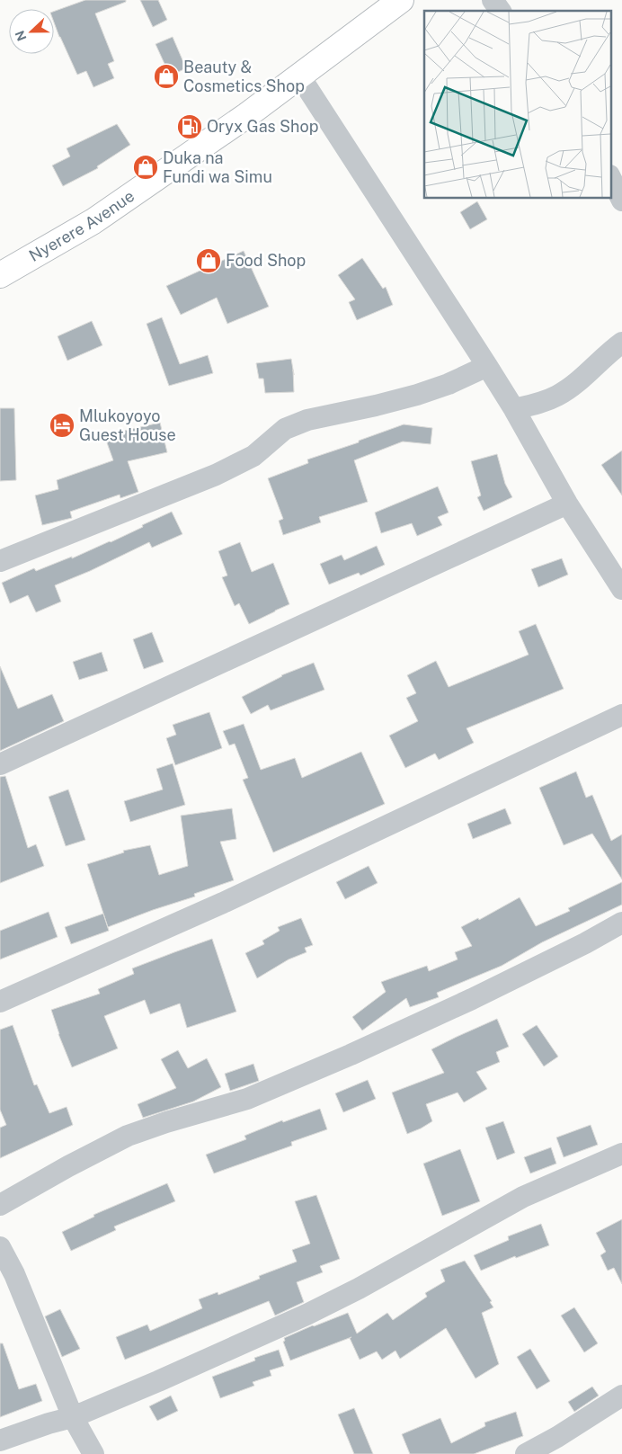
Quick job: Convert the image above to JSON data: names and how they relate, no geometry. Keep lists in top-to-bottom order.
{
  "streets": {
    "main road": ["Nyerere Avenue"]
  },
  "places": {
    "shop": ["Beauty & Cosmetics Shop", "Duka na Fundi wa Simu", "Food Shop"],
    "fuel station": ["Oryx Gas Shop"],
    "hotel": ["Mlukoyoyo Guest House"]
  },
  "north": "left"
}
